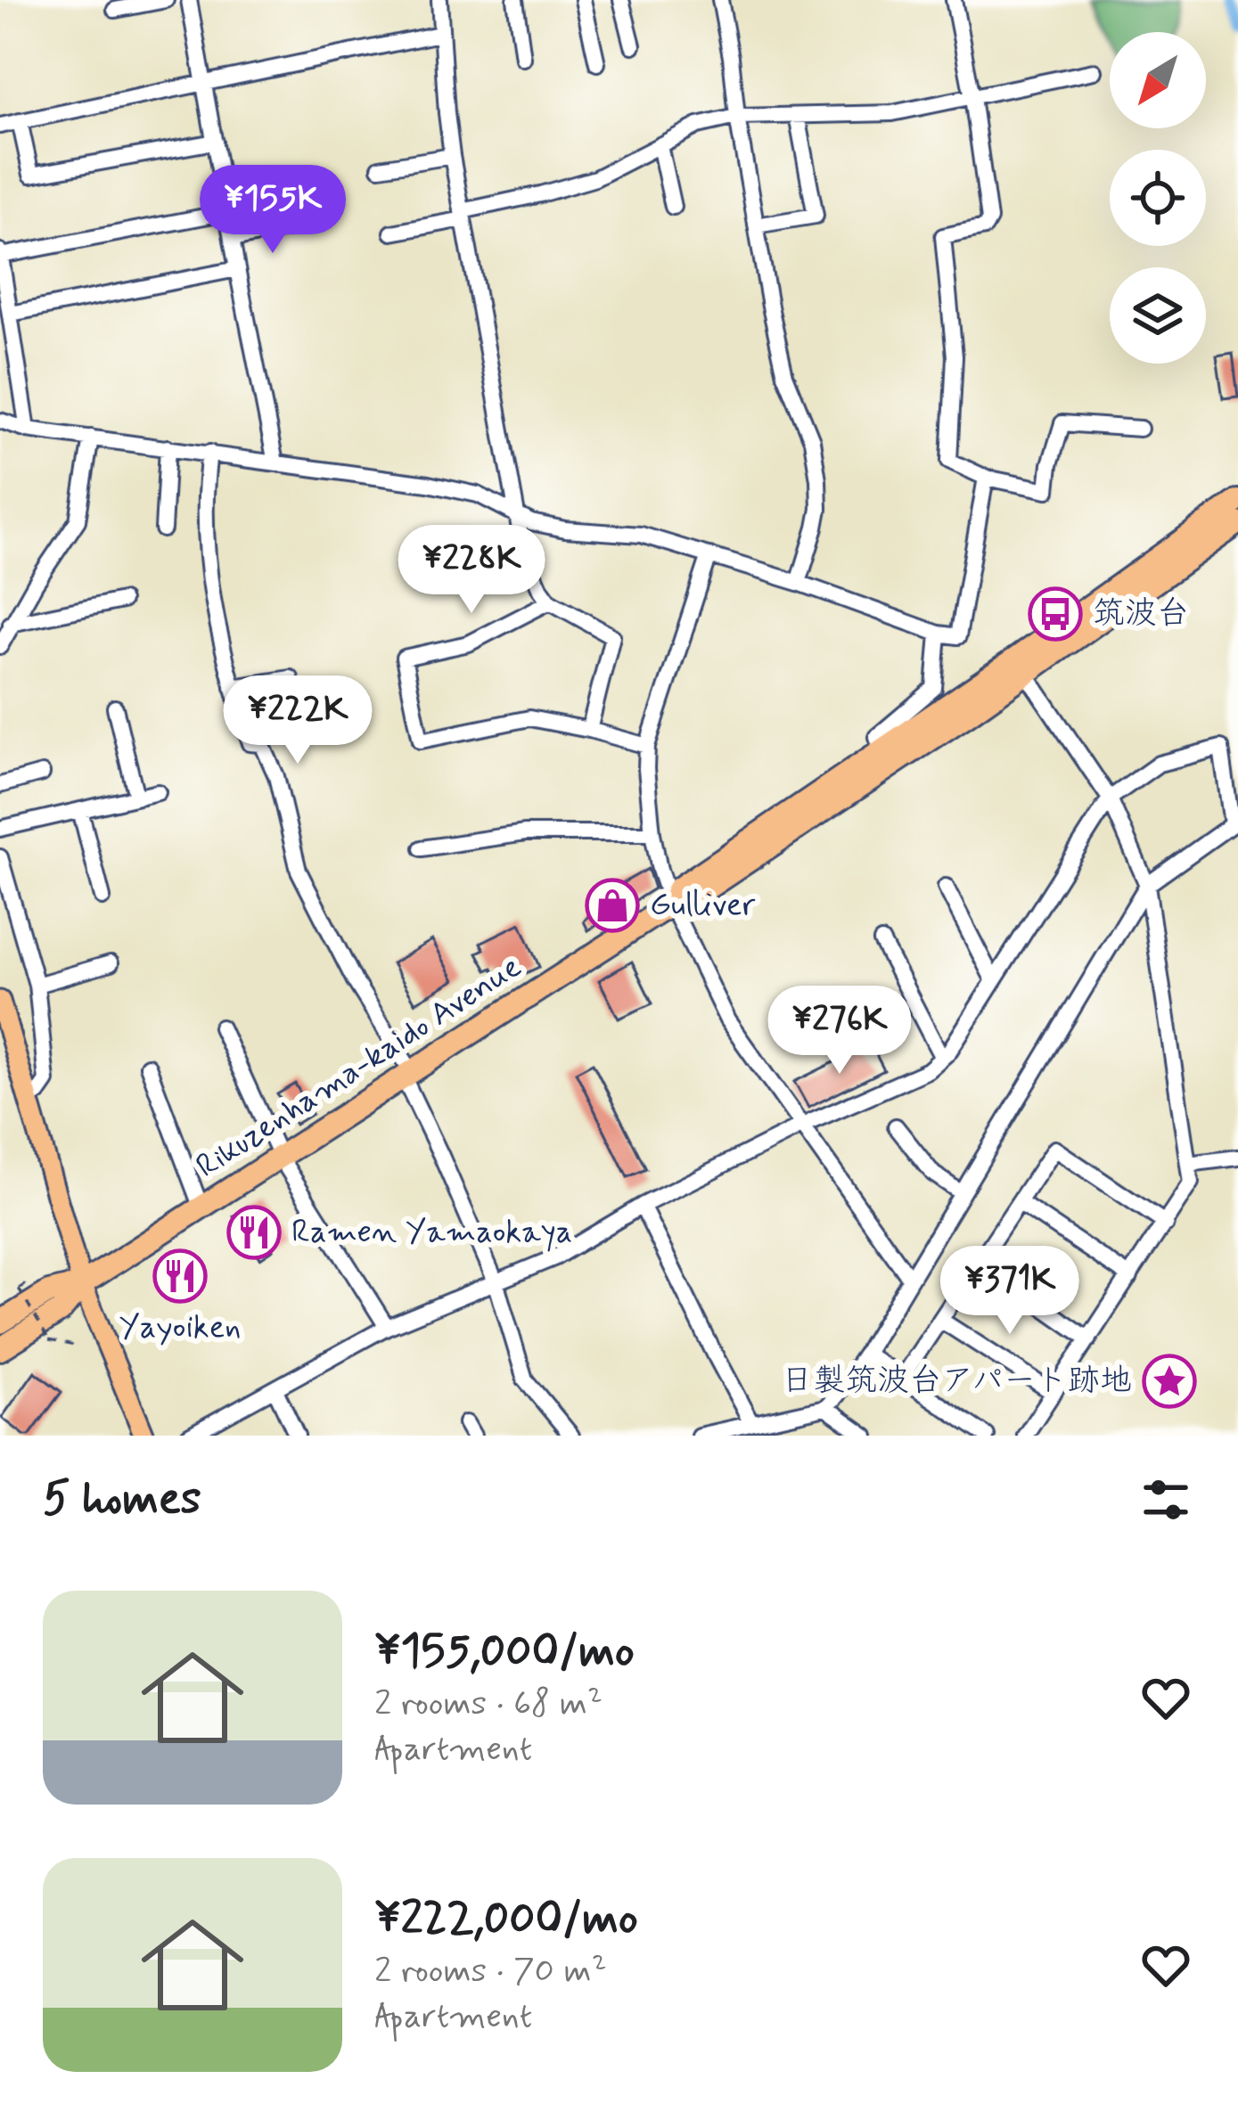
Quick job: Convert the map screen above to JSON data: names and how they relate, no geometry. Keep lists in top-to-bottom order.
{
  "streets": {
    "highway": ["Rikuzenhama-kaido Avenue"]
  },
  "places": {
    "bus stop": ["筑波台"],
    "shop": ["Gulliver"],
    "restaurant": ["Ramen Yamaokaya", "Yayoiken"],
    "place": ["日製筑波台アパート跡地"]
  },
  "north": "bottom left",
  "page": {
    "price": [
      "¥155K",
      "¥228K",
      "¥222K",
      "¥276K",
      "¥371K"
    ],
    "heading": "5 homes",
    "list": [
      {
        "name": "¥155,000/mo",
        "note": "2 rooms · 68 m² · Apartment"
      },
      {
        "name": "¥222,000/mo",
        "note": "2 rooms · 70 m² · Apartment"
      }
    ]
  }
}
